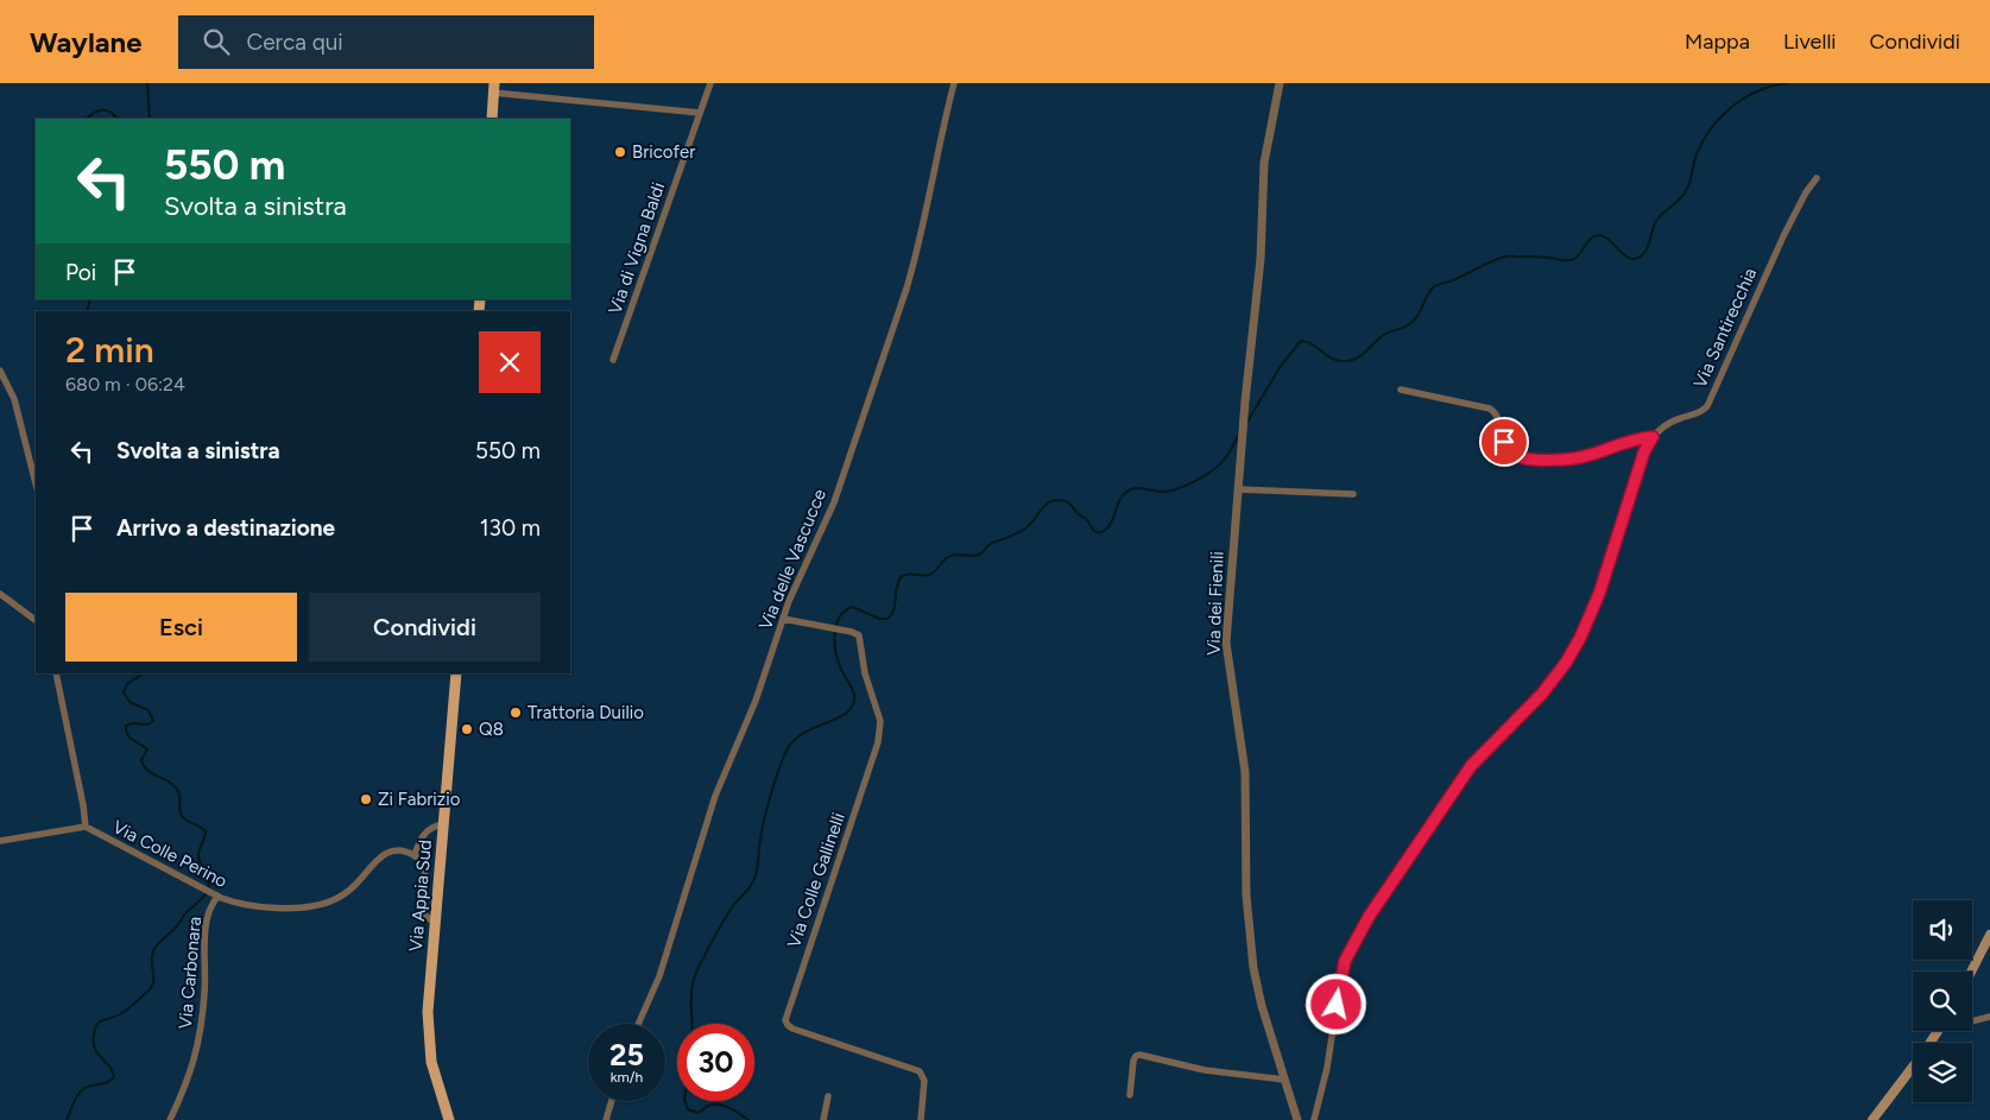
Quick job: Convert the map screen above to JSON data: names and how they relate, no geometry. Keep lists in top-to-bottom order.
{
  "streets": {
    "main road": ["Via Appia Sud"],
    "street": [
      "Via di Vigna Baldi",
      "Via Santirecchia",
      "Via delle Vascucce",
      "Via dei Fienili",
      "Via Colle Perino",
      "Via Colle Gallinelli",
      "Via Carbonara"
    ]
  },
  "crossings": [
    ["Via delle Vascucce", "Via Colle Gallinelli"],
    ["Via Colle Perino", "Via Carbonara"]
  ],
  "places": [
    "Bricofer",
    "Trattoria Duilio",
    "Q8",
    "Zi Fabrizio"
  ],
  "page": {
    "header": "Waylane",
    "search": "Cerca qui",
    "nav": ["Mappa", "Livelli", "Condividi"],
    "turn": ["550 m", "Svolta a sinistra"],
    "then": "Poi",
    "heading": ["2 min", "680 m · 06:24"],
    "list": [
      {
        "name": "Svolta a sinistra",
        "value": "550 m"
      },
      {
        "name": "Arrivo a destinazione",
        "value": "130 m"
      }
    ],
    "buttons": ["Esci", "Condividi"],
    "speed": "25 km/h",
    "limit": "30"
  }
}
